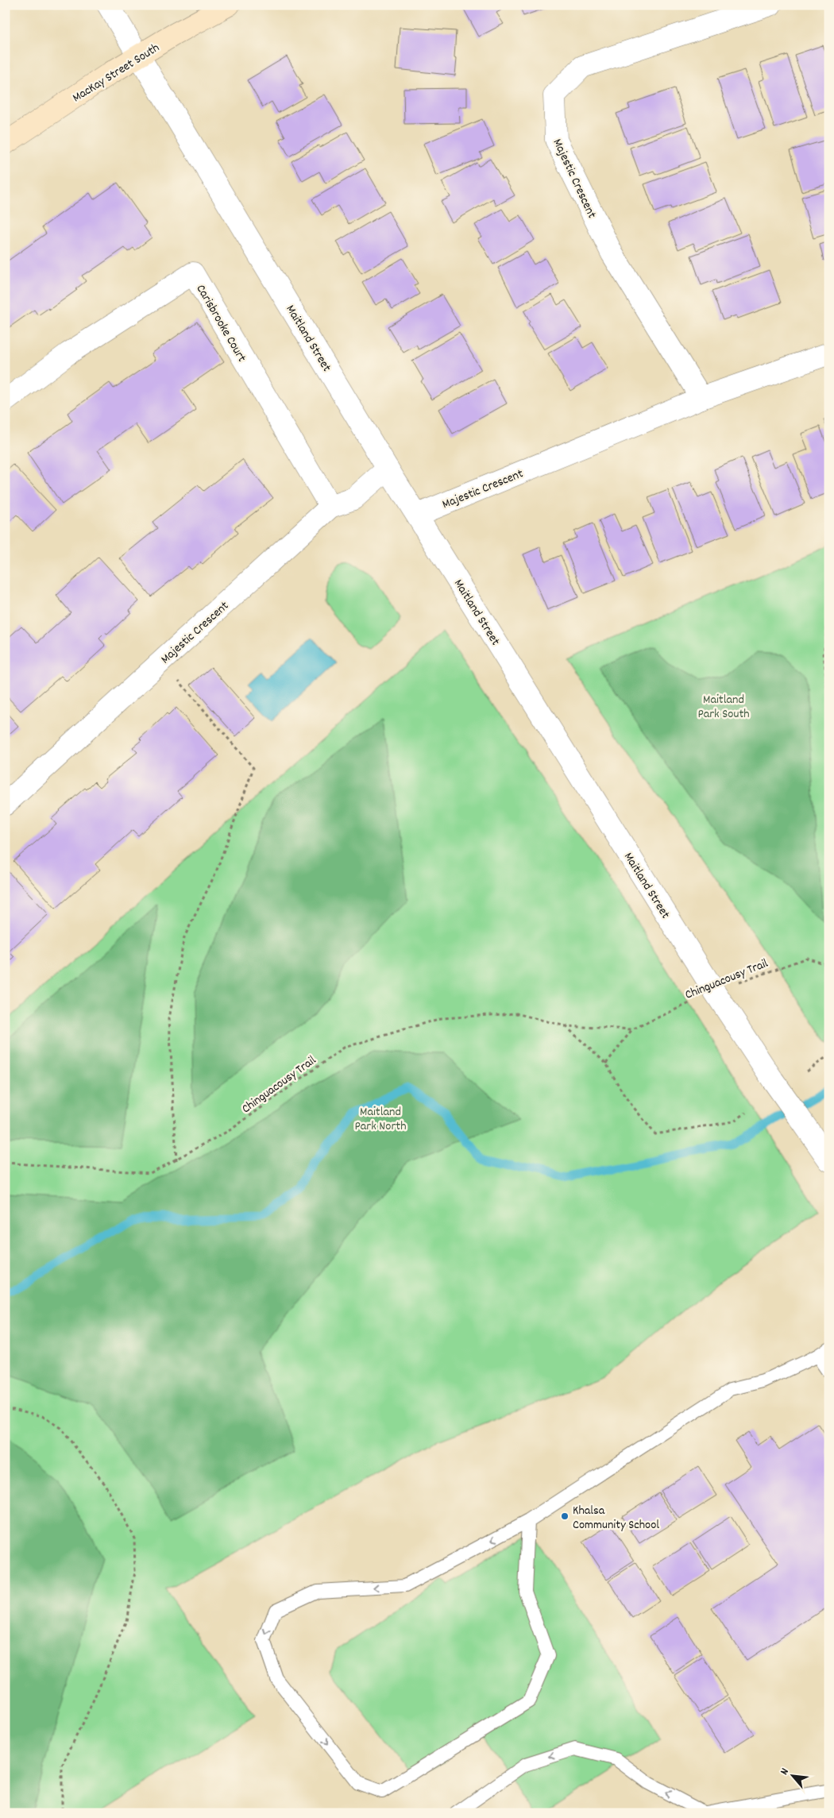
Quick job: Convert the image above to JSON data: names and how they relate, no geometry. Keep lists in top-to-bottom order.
{
  "streets": {
    "street": [
      "MacKay Street South",
      "Majestic Crescent",
      "Carisbrooke Court",
      "Maitland Street"
    ],
    "path": ["Chinguacousy Trail"]
  },
  "crossings": [
    ["MacKay Street South", "Maitland Street"],
    ["Majestic Crescent", "Carisbrooke Court"],
    ["Majestic Crescent", "Maitland Street"],
    ["Maitland Street", "Chinguacousy Trail"]
  ],
  "parks": ["Maitland Park South", "Maitland Park North"],
  "places": ["Khalsa Community School"],
  "north": "top left"
}
